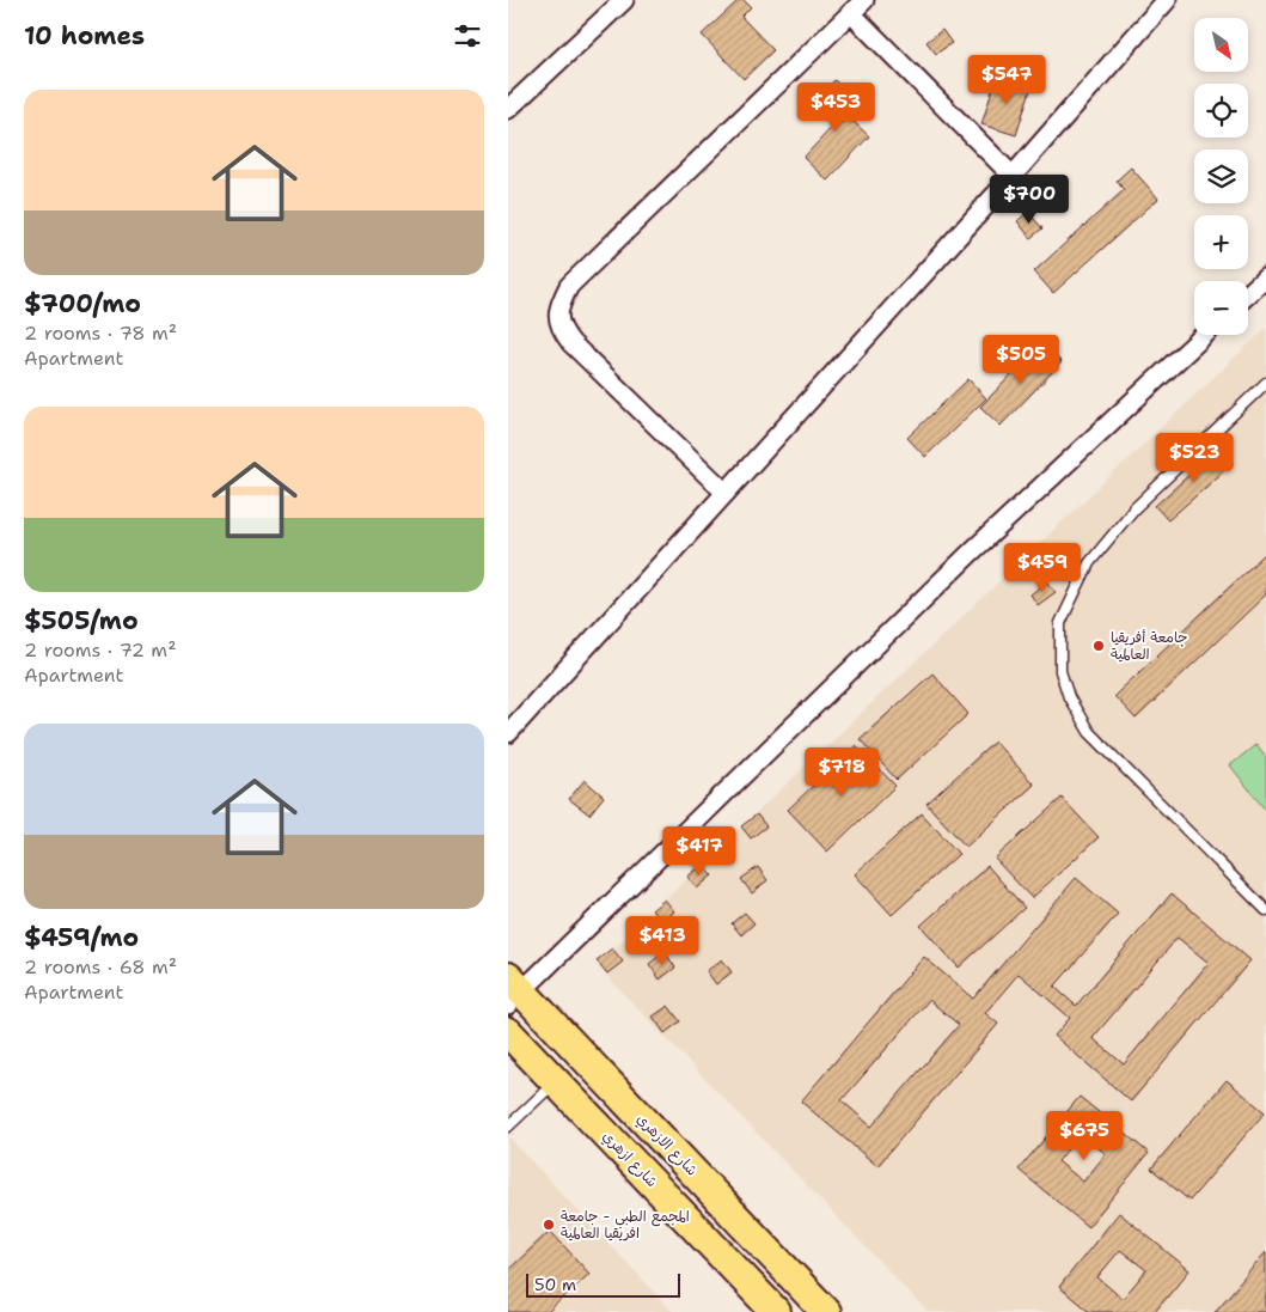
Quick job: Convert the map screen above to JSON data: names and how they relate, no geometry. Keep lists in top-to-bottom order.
{
  "streets": {
    "main road": ["شارع الازهري", "شارع ازهري"]
  },
  "places": ["جامعة أفريقيا العالمية", "المجمع الطبي - جامعة افريقيا العالمية"],
  "scale_bar": "50 m",
  "north": "bottom right",
  "page": {
    "heading": "10 homes",
    "map_buttons": ["+", "−"],
    "price": [
      "$547",
      "$453",
      "$700",
      "$505",
      "$523",
      "$459",
      "$718",
      "$417",
      "$413",
      "$675"
    ],
    "list": [
      {
        "name": "$700/mo",
        "note": "2 rooms · 78 m² · Apartment"
      },
      {
        "name": "$505/mo",
        "note": "2 rooms · 72 m² · Apartment"
      },
      {
        "name": "$459/mo",
        "note": "2 rooms · 68 m² · Apartment"
      }
    ],
    "scale": "50 m"
  }
}
